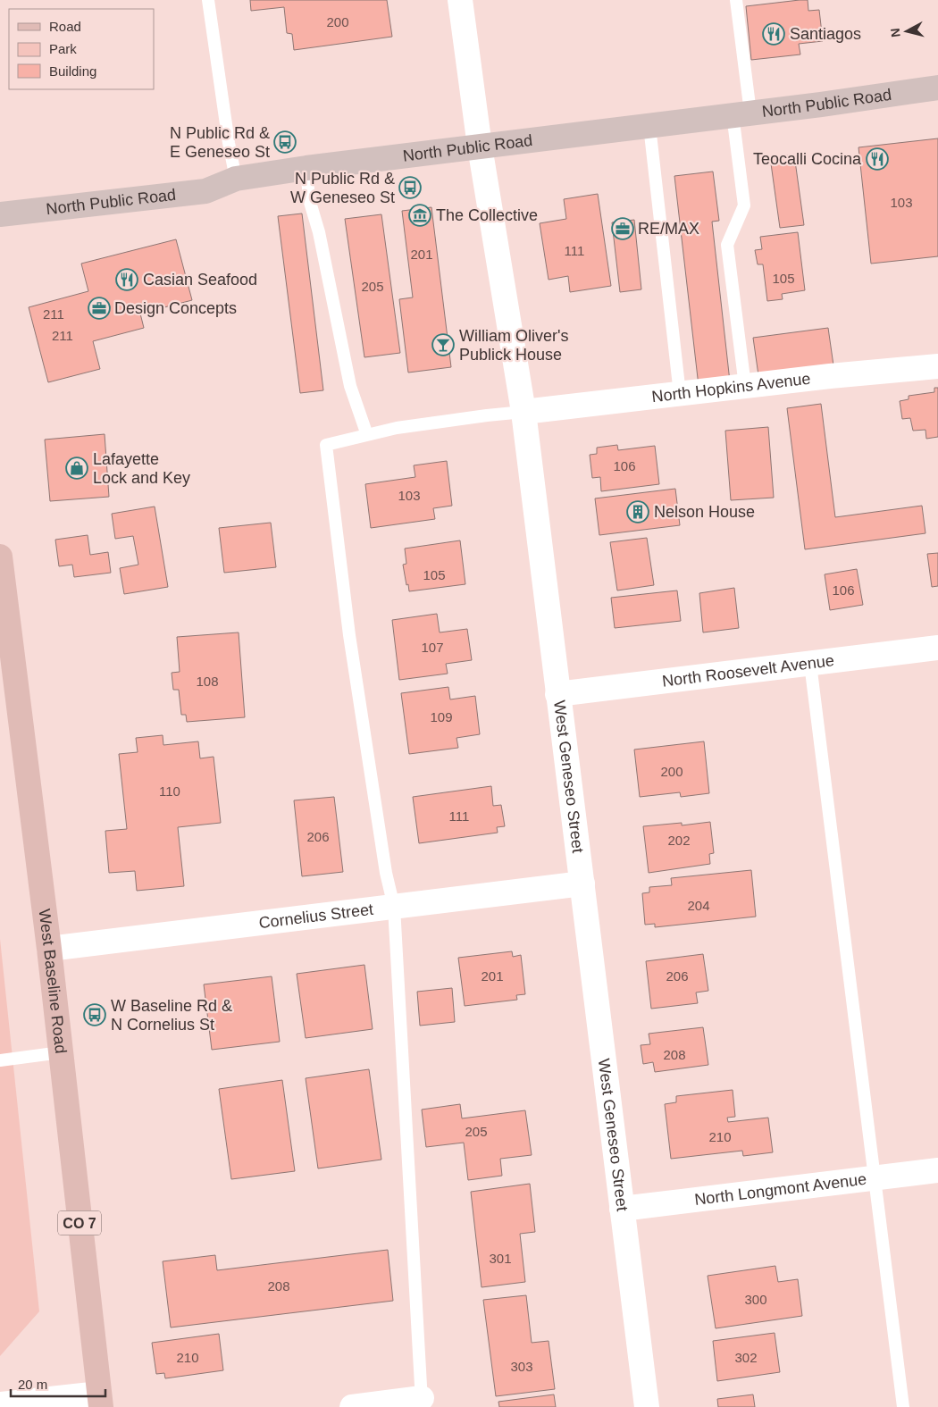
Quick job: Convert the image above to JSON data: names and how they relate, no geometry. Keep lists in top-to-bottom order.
{
  "streets": {
    "main road": ["West Baseline Road", "CO 7"],
    "street": [
      "North Public Road",
      "North Hopkins Avenue",
      "North Roosevelt Avenue",
      "West Geneseo Street",
      "Cornelius Street",
      "North Longmont Avenue"
    ]
  },
  "crossings": [
    ["North Public Road", "West Geneseo Street"],
    ["North Hopkins Avenue", "West Geneseo Street"],
    ["North Roosevelt Avenue", "West Geneseo Street"],
    ["West Geneseo Street", "Cornelius Street"],
    ["West Geneseo Street", "North Longmont Avenue"],
    ["Cornelius Street", "West Baseline Road"]
  ],
  "places": {
    "restaurant": ["Santiagos", "Teocalli Cocina", "Casian Seafood"],
    "bus stop": ["N Public Rd & E Geneseo St", "N Public Rd & W Geneseo St", "W Baseline Rd & N Cornelius St"],
    "museum": ["The Collective"],
    "office": ["RE/MAX", "Design Concepts"],
    "bar": ["William Oliver's Publick House"],
    "shop": ["Lafayette Lock and Key"],
    "building": ["Nelson House"]
  },
  "house_numbers": [
    "200",
    "103",
    "111",
    "201",
    "105",
    "205",
    "211",
    "211",
    "106",
    "103",
    "105",
    "106",
    "107",
    "108",
    "109",
    "200",
    "110",
    "111",
    "206",
    "202",
    "204",
    "201",
    "206",
    "208",
    "205",
    "210",
    "301",
    "208",
    "300",
    "210",
    "302",
    "303"
  ],
  "legend": ["Road", "Park", "Building"],
  "scale_bar": "20 m",
  "north": "left"
}
